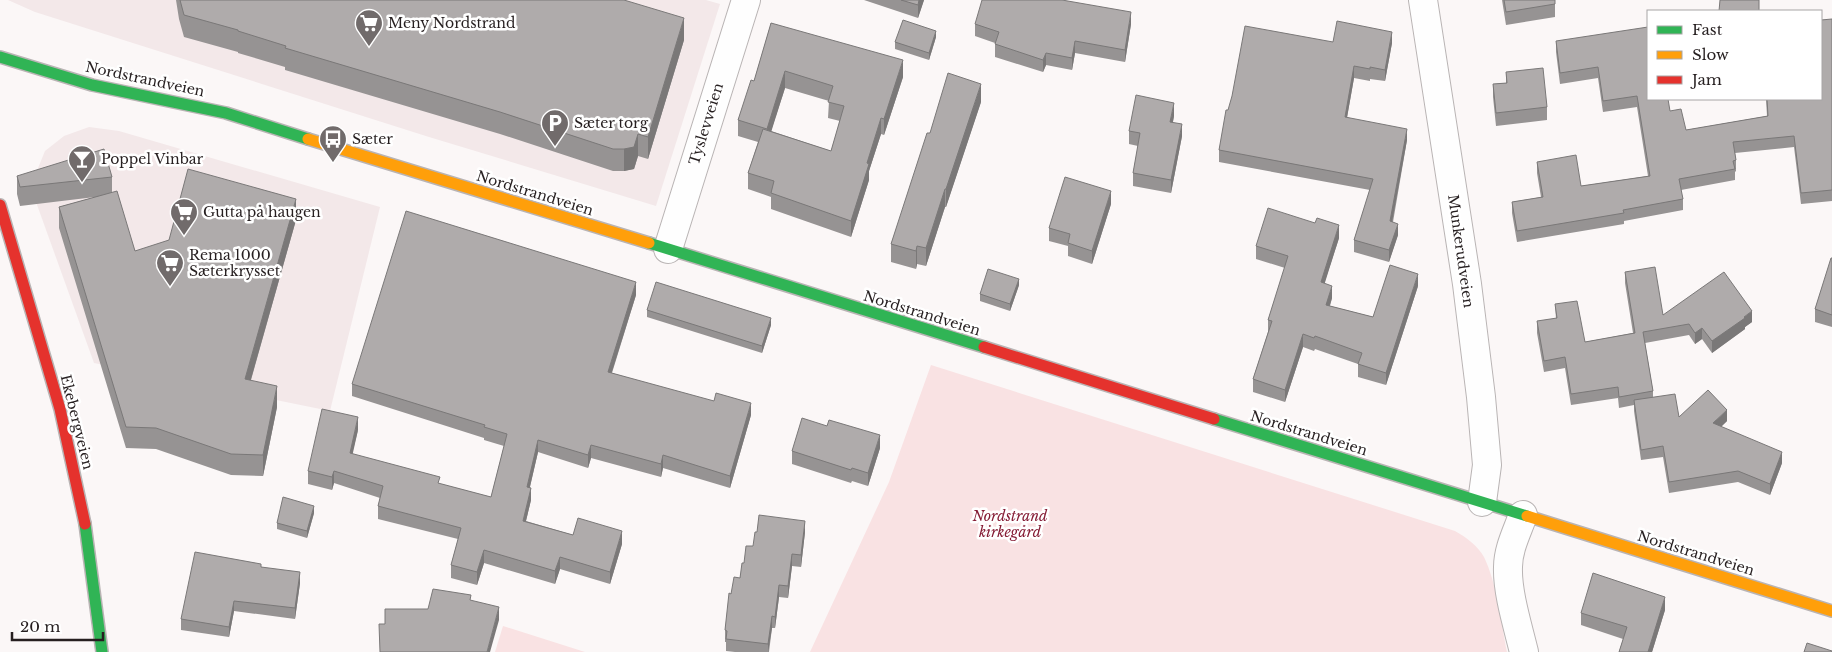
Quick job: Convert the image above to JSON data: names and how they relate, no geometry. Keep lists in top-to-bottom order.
{
  "streets": {
    "main road": ["Nordstrandveien", "Ekebergveien"],
    "street": ["Tyslevveien", "Munkerudveien"]
  },
  "crossings": [
    ["Nordstrandveien", "Tyslevveien"],
    ["Nordstrandveien", "Munkerudveien"]
  ],
  "parks": ["Nordstrand kirkegård"],
  "places": {
    "supermarket": ["Meny Nordstrand", "Gutta på haugen", "Rema 1000 Sæterkrysset"],
    "parking": ["Sæter torg"],
    "bus stop": ["Sæter"],
    "bar": ["Poppel Vinbar"]
  },
  "legend": ["Fast", "Slow", "Jam"],
  "scale_bar": "20 m"
}
